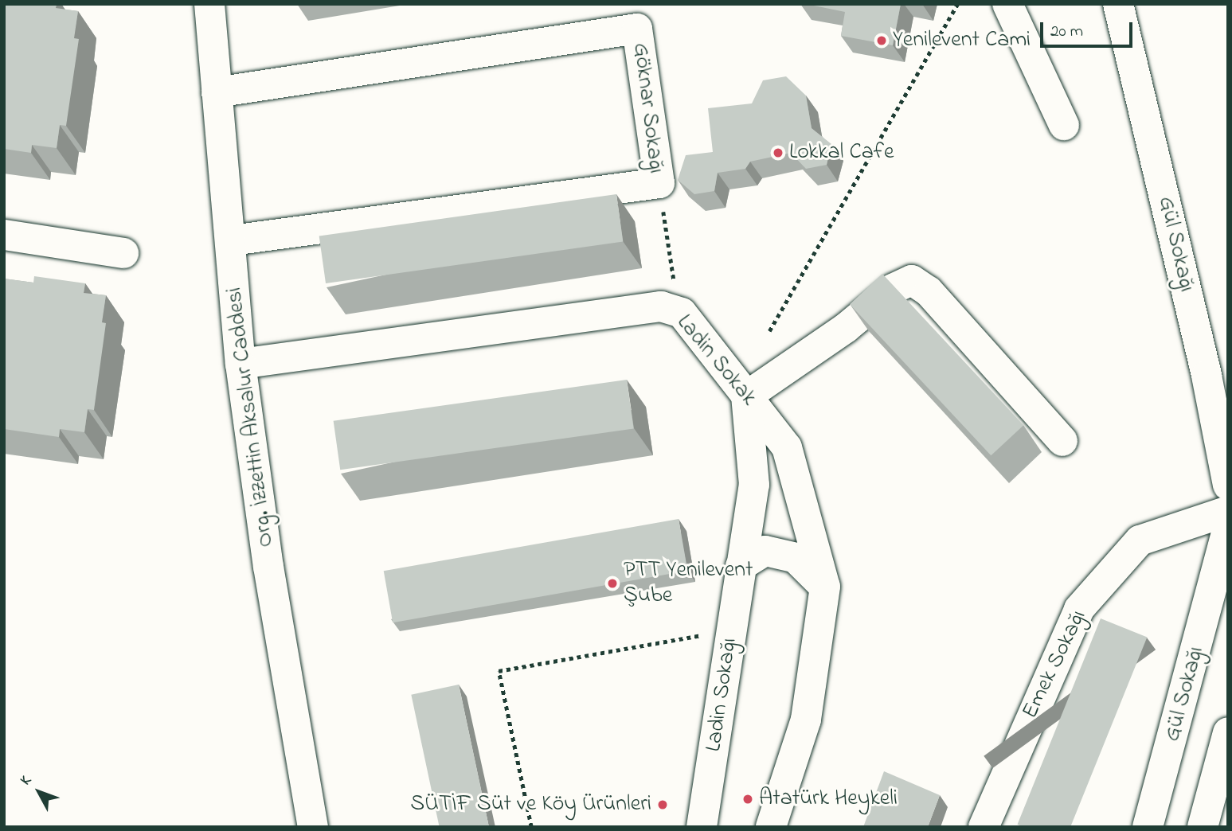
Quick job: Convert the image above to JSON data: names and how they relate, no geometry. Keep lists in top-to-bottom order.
{
  "streets": {
    "street": [
      "Göknar Sokağı",
      "Gül Sokağı",
      "Ladin Sokak",
      "Org. İzzettin Aksalur Caddesi",
      "Emek Sokağı",
      "Ladin Sokağı"
    ]
  },
  "crossings": [
    ["Göknar Sokağı", "Org. İzzettin Aksalur Caddesi"],
    ["Ladin Sokak", "Org. İzzettin Aksalur Caddesi"],
    ["Ladin Sokak", "Ladin Sokağı"]
  ],
  "places": [
    "Yenilevent Cami",
    "Lokkal Cafe",
    "PTT Yenilevent Şube",
    "Atatürk Heykeli",
    "SÜTİF Süt ve Köy Ürünleri"
  ],
  "scale_bar": "20 m",
  "north": "top left"
}
